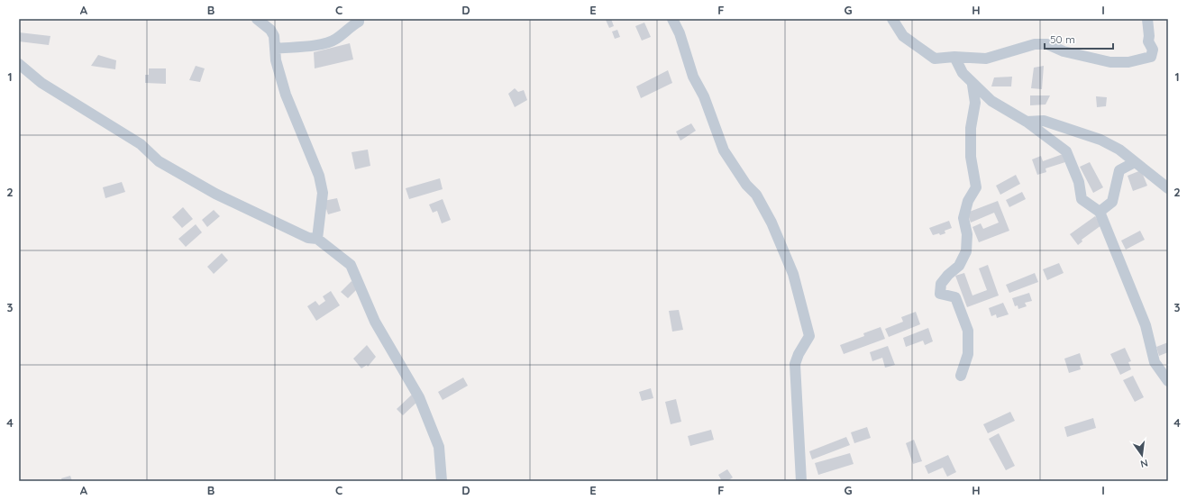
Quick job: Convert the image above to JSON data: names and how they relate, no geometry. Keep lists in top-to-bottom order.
{
  "scale_bar": "50 m",
  "north": "bottom",
  "grid": {
    "columns": [
      "A",
      "B",
      "C",
      "D",
      "E",
      "F",
      "G",
      "H",
      "I"
    ],
    "rows": [
      "1",
      "2",
      "3",
      "4"
    ]
  }
}
